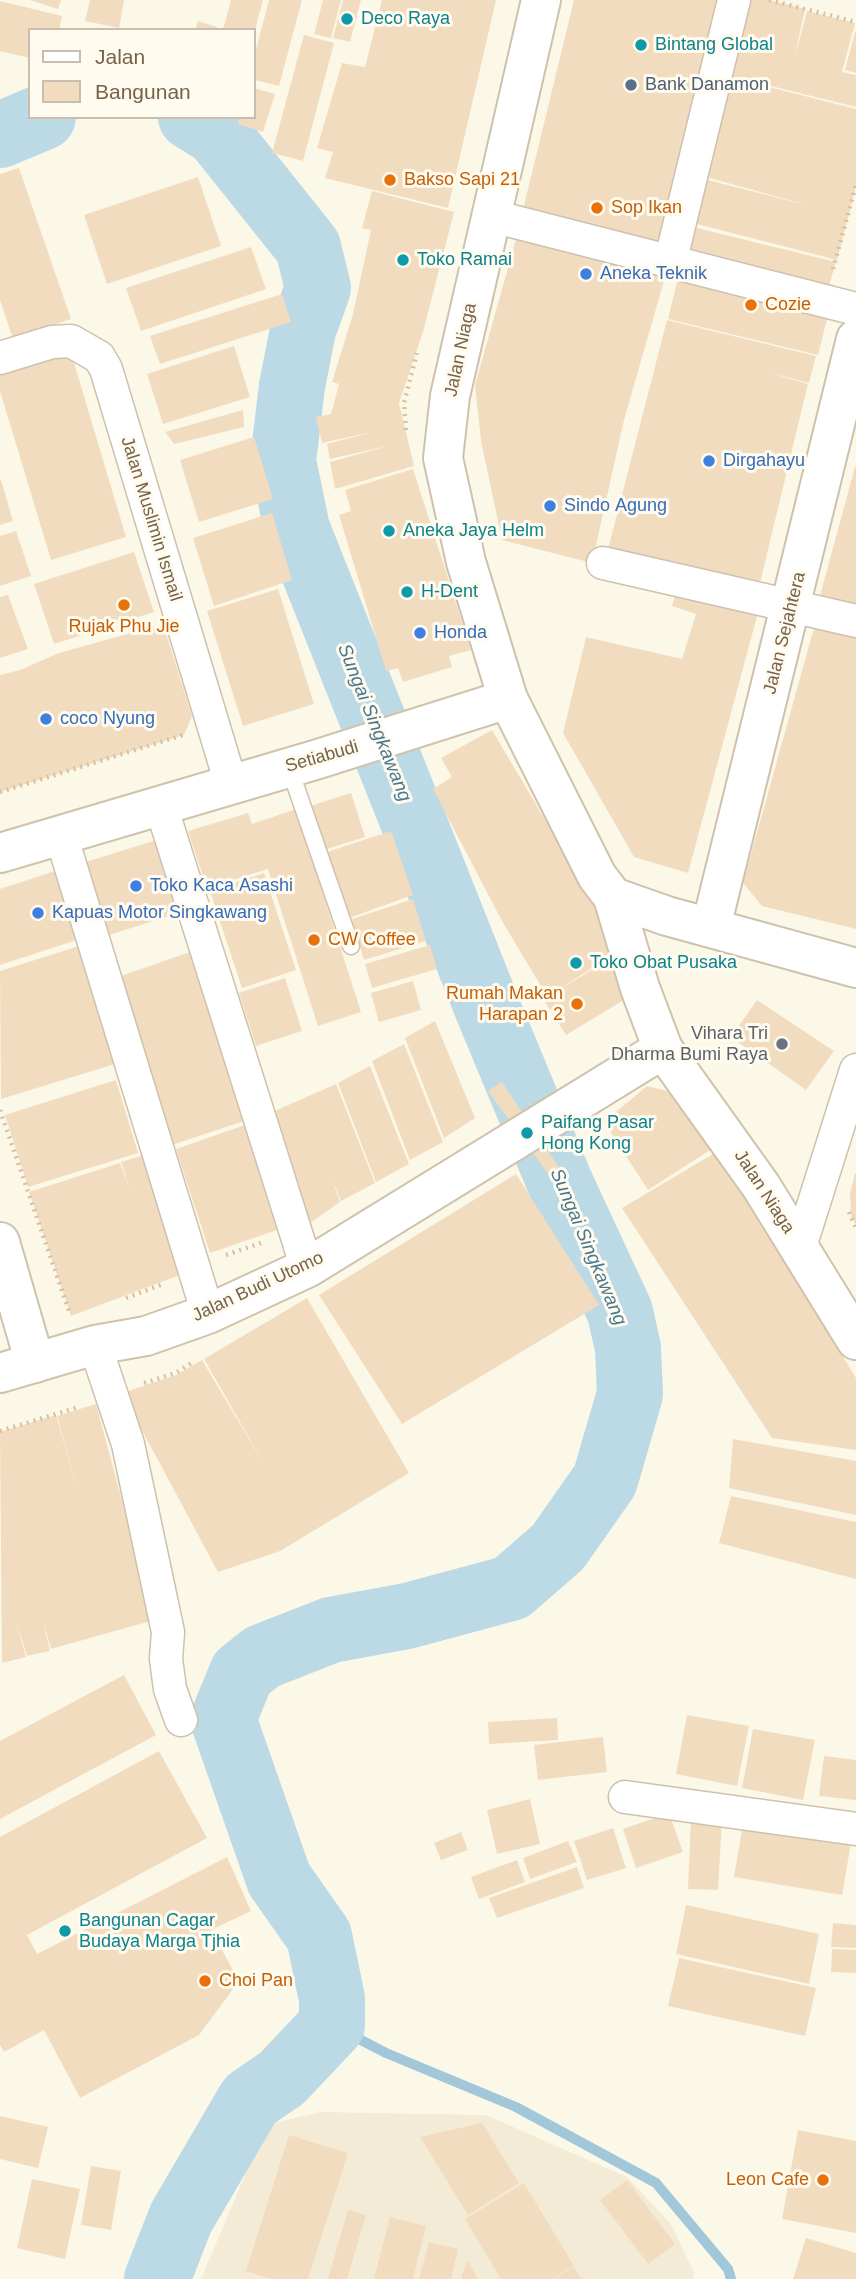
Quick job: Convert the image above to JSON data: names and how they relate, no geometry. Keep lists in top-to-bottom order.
{
  "streets": {
    "main road": [
      "Jalan Niaga",
      "Jalan Sejahtera",
      "Setiabudi",
      "Jalan Budi Utomo"
    ],
    "street": ["Jalan Muslimin Ismail"]
  },
  "crossings": [
    ["Jalan Niaga", "Setiabudi"],
    ["Jalan Niaga", "Jalan Budi Utomo"],
    ["Jalan Muslimin Ismail", "Setiabudi"]
  ],
  "water": ["Sungai Singkawang"],
  "places": [
    "Deco Raya",
    "Bintang Global",
    "Bank Danamon",
    "Bakso Sapi 21",
    "Sop Ikan",
    "Toko Ramai",
    "Aneka Teknik",
    "Cozie",
    "Dirgahayu",
    "Sindo Agung",
    "Aneka Jaya Helm",
    "H-Dent",
    "Rujak Phu Jie",
    "Honda",
    "coco Nyung",
    "Toko Kaca Asashi",
    "Kapuas Motor Singkawang",
    "CW Coffee",
    "Toko Obat Pusaka",
    "Rumah Makan Harapan 2",
    "Vihara Tri Dharma Bumi Raya",
    "Paifang Pasar Hong Kong",
    "Bangunan Cagar Budaya Marga Tjhia",
    "Choi Pan",
    "Leon Cafe"
  ],
  "legend": ["Jalan", "Bangunan"]
}
